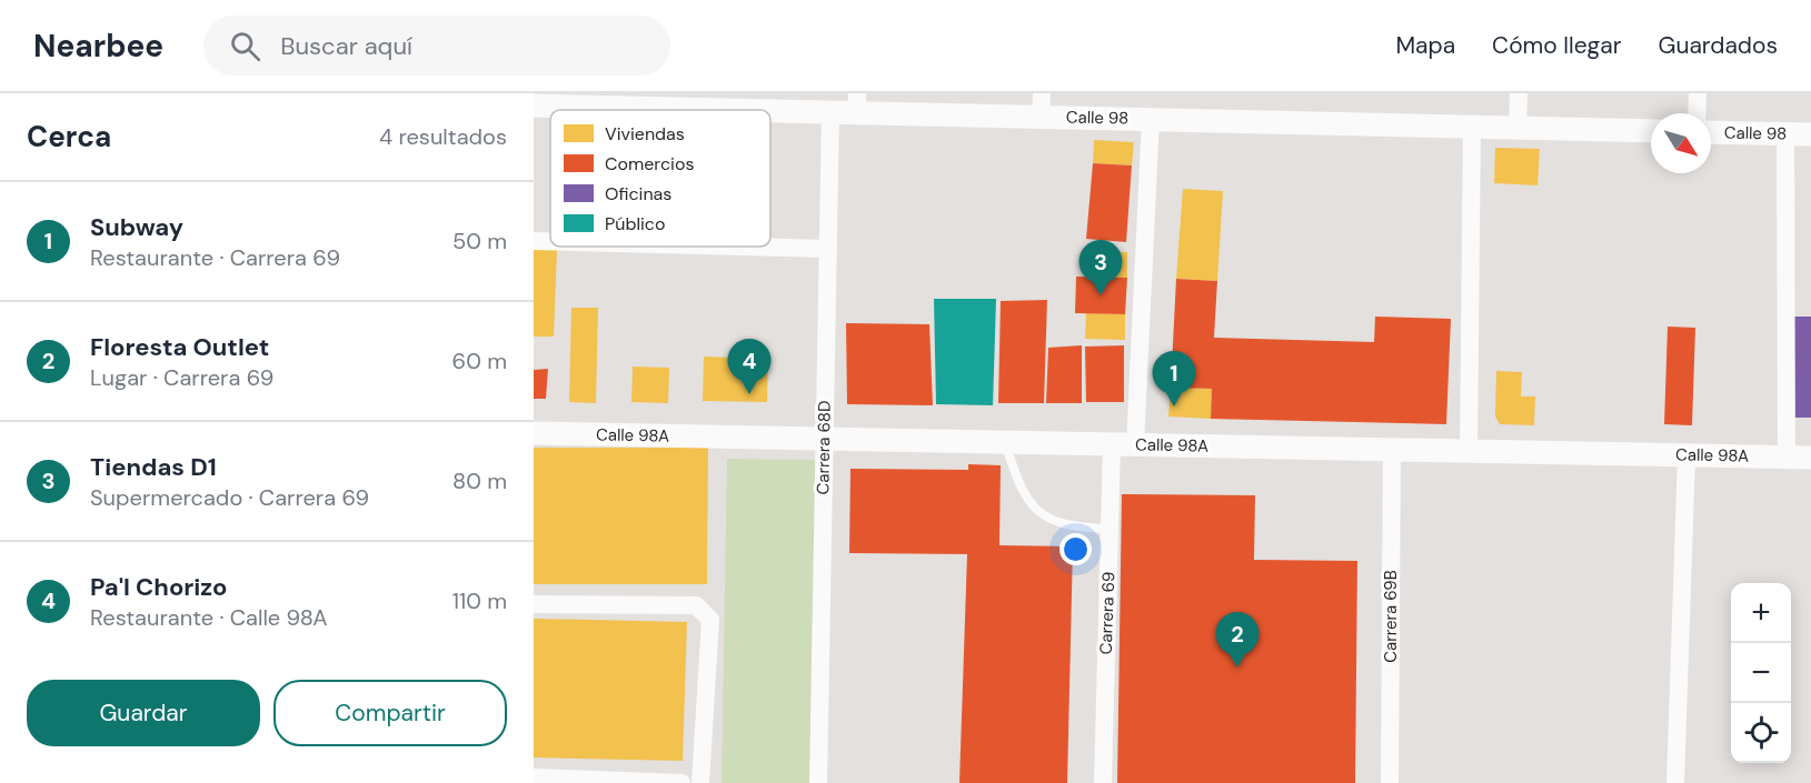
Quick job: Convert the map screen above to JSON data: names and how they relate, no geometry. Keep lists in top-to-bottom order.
{
  "streets": {
    "street": [
      "Calle 98",
      "Calle 98A",
      "Carrera 68D",
      "Carrera 69",
      "Carrera 69B"
    ]
  },
  "crossings": [
    ["Calle 98", "Carrera 68D"],
    ["Calle 98", "Carrera 69"],
    ["Calle 98A", "Carrera 68D"],
    ["Calle 98A", "Carrera 69"],
    ["Calle 98A", "Carrera 69B"]
  ],
  "legend": [
    "Viviendas",
    "Comercios",
    "Oficinas",
    "Público"
  ],
  "north": "bottom right",
  "page": {
    "header": "Nearbee",
    "search": "Buscar aquí",
    "nav": ["Mapa", "Cómo llegar", "Guardados"],
    "heading": ["Cerca", "4 resultados"],
    "list": [
      {
        "mark": "1",
        "name": "Subway",
        "note": "Restaurante · Carrera 69",
        "value": "50 m"
      },
      {
        "mark": "2",
        "name": "Floresta Outlet",
        "note": "Lugar · Carrera 69",
        "value": "60 m"
      },
      {
        "mark": "3",
        "name": "Tiendas D1",
        "note": "Supermercado · Carrera 69",
        "value": "80 m"
      },
      {
        "mark": "4",
        "name": "Pa'l Chorizo",
        "note": "Restaurante · Calle 98A",
        "value": "110 m"
      }
    ],
    "pins": [
      "3",
      "4",
      "1",
      "2"
    ],
    "map_buttons": ["+", "−"],
    "buttons": ["Guardar", "Compartir"]
  }
}
